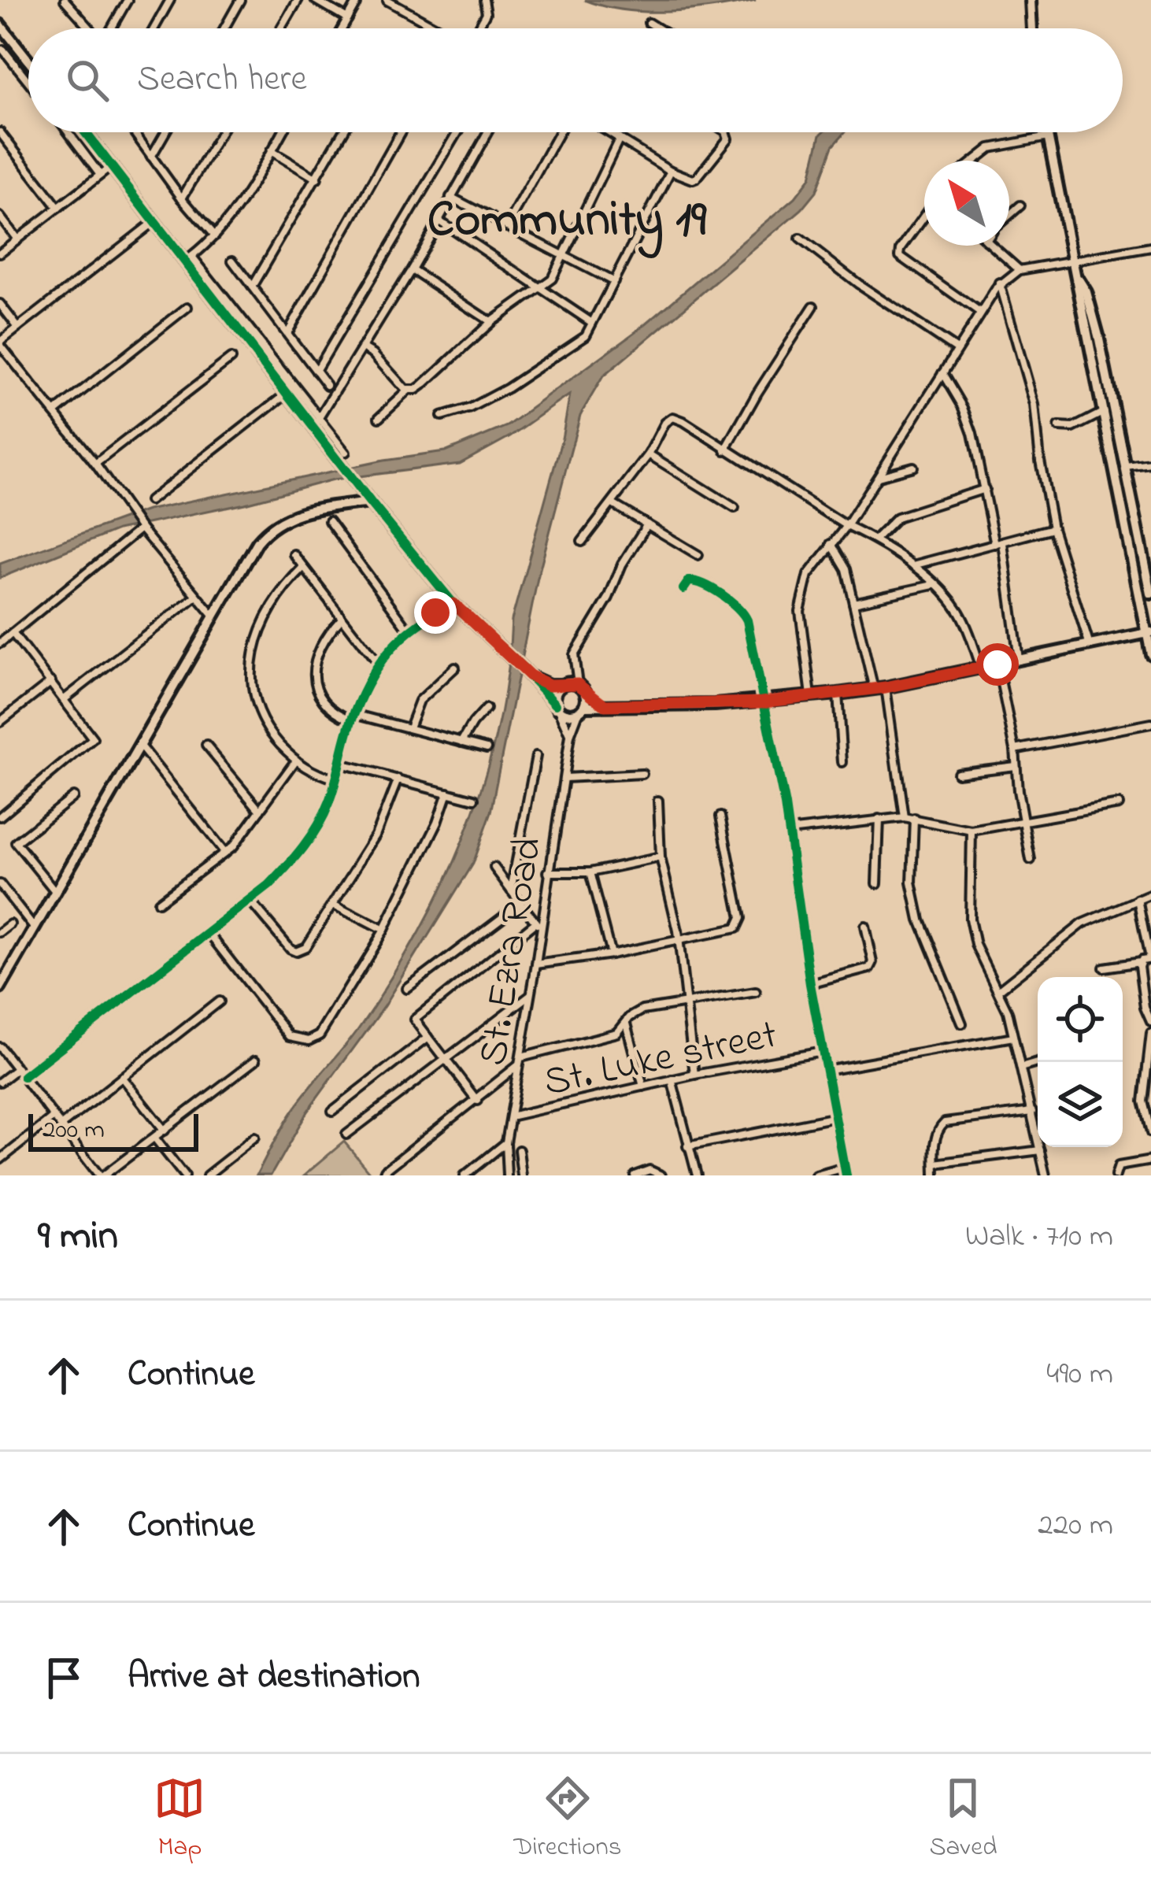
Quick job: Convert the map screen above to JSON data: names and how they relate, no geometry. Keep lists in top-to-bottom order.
{
  "streets": {
    "street": ["St. Ezra Road", "St. Luke street"]
  },
  "crossings": [
    ["St. Ezra Road", "St. Luke street"]
  ],
  "districts": ["Community 19"],
  "scale_bar": "200 m",
  "north": "top left",
  "page": {
    "search": "Search here",
    "scale": "200 m",
    "heading": ["9 min", "Walk · 710 m"],
    "list": [
      ["Continue", "490 m"],
      ["Continue", "220 m"],
      "Arrive at destination"
    ],
    "nav": ["Map", "Directions", "Saved"]
  }
}
